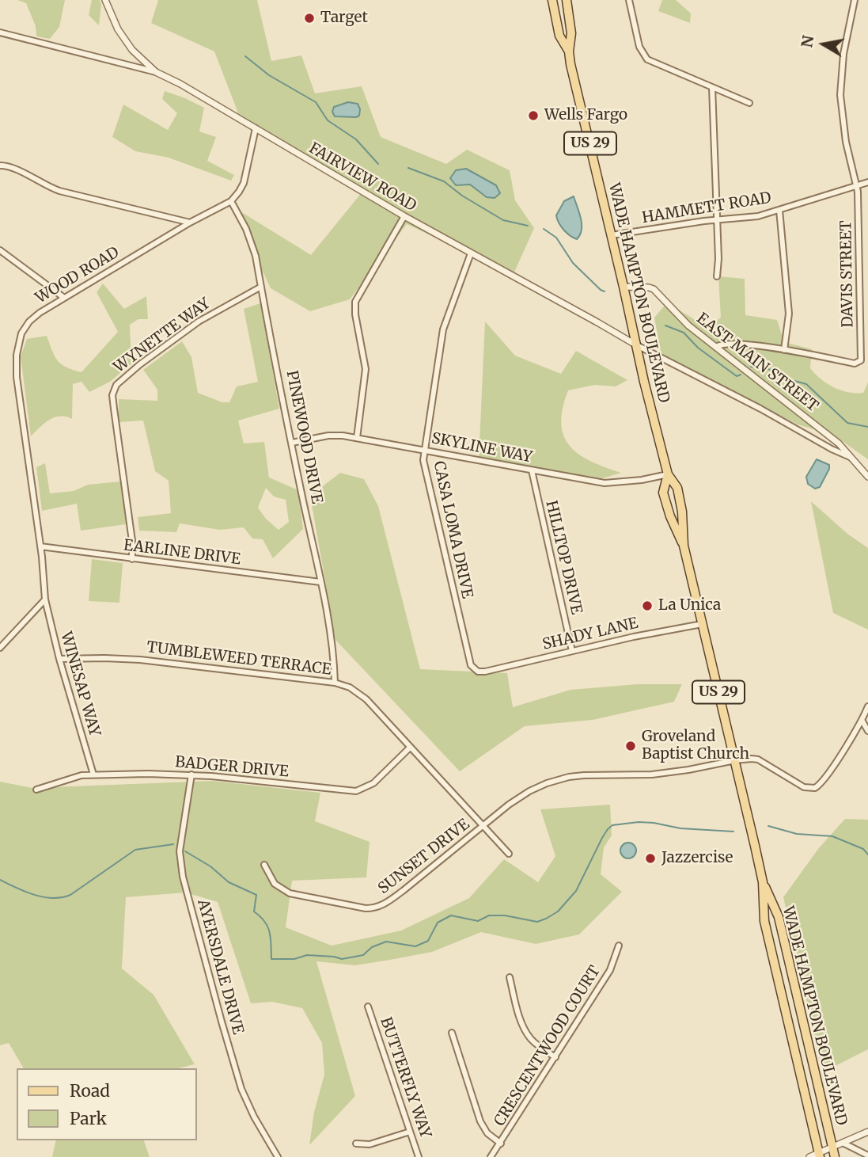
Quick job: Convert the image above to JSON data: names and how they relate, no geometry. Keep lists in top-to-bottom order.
{
  "streets": {
    "main road": ["US 29", "WADE HAMPTON BOULEVARD"],
    "street": [
      "FAIRVIEW ROAD",
      "HAMMETT ROAD",
      "DAVIS STREET",
      "WOOD ROAD",
      "WYNETTE WAY",
      "EAST MAIN STREET",
      "PINEWOOD DRIVE",
      "SKYLINE WAY",
      "CASA LOMA DRIVE",
      "EARLINE DRIVE",
      "HILLTOP DRIVE",
      "SHADY LANE",
      "TUMBLEWEED TERRACE",
      "WINESAP WAY",
      "BADGER DRIVE",
      "SUNSET DRIVE",
      "AYERSDALE DRIVE",
      "CRESCENTWOOD COURT",
      "BUTTERFLY WAY"
    ]
  },
  "crossings": [
    ["FAIRVIEW ROAD", "WADE HAMPTON BOULEVARD"],
    ["FAIRVIEW ROAD", "CASA LOMA DRIVE"],
    ["HAMMETT ROAD", "DAVIS STREET"],
    ["HAMMETT ROAD", "WADE HAMPTON BOULEVARD"],
    ["WOOD ROAD", "PINEWOOD DRIVE"],
    ["WOOD ROAD", "EARLINE DRIVE"],
    ["WOOD ROAD", "WINESAP WAY"],
    ["WADE HAMPTON BOULEVARD", "EAST MAIN STREET"],
    ["WADE HAMPTON BOULEVARD", "SKYLINE WAY"],
    ["WADE HAMPTON BOULEVARD", "SHADY LANE"],
    ["WADE HAMPTON BOULEVARD", "SUNSET DRIVE"],
    ["WYNETTE WAY", "PINEWOOD DRIVE"],
    ["WYNETTE WAY", "EARLINE DRIVE"],
    ["PINEWOOD DRIVE", "SKYLINE WAY"],
    ["PINEWOOD DRIVE", "EARLINE DRIVE"],
    ["PINEWOOD DRIVE", "TUMBLEWEED TERRACE"],
    ["SKYLINE WAY", "CASA LOMA DRIVE"],
    ["SKYLINE WAY", "HILLTOP DRIVE"],
    ["CASA LOMA DRIVE", "SHADY LANE"],
    ["HILLTOP DRIVE", "SHADY LANE"],
    ["TUMBLEWEED TERRACE", "WINESAP WAY"],
    ["TUMBLEWEED TERRACE", "BADGER DRIVE"],
    ["TUMBLEWEED TERRACE", "SUNSET DRIVE"],
    ["WINESAP WAY", "BADGER DRIVE"],
    ["BADGER DRIVE", "AYERSDALE DRIVE"]
  ],
  "places": [
    "Target",
    "Wells Fargo",
    "La Unica",
    "Groveland Baptist Church",
    "Jazzercise"
  ],
  "legend": ["Road", "Park"],
  "north": "left"
}
